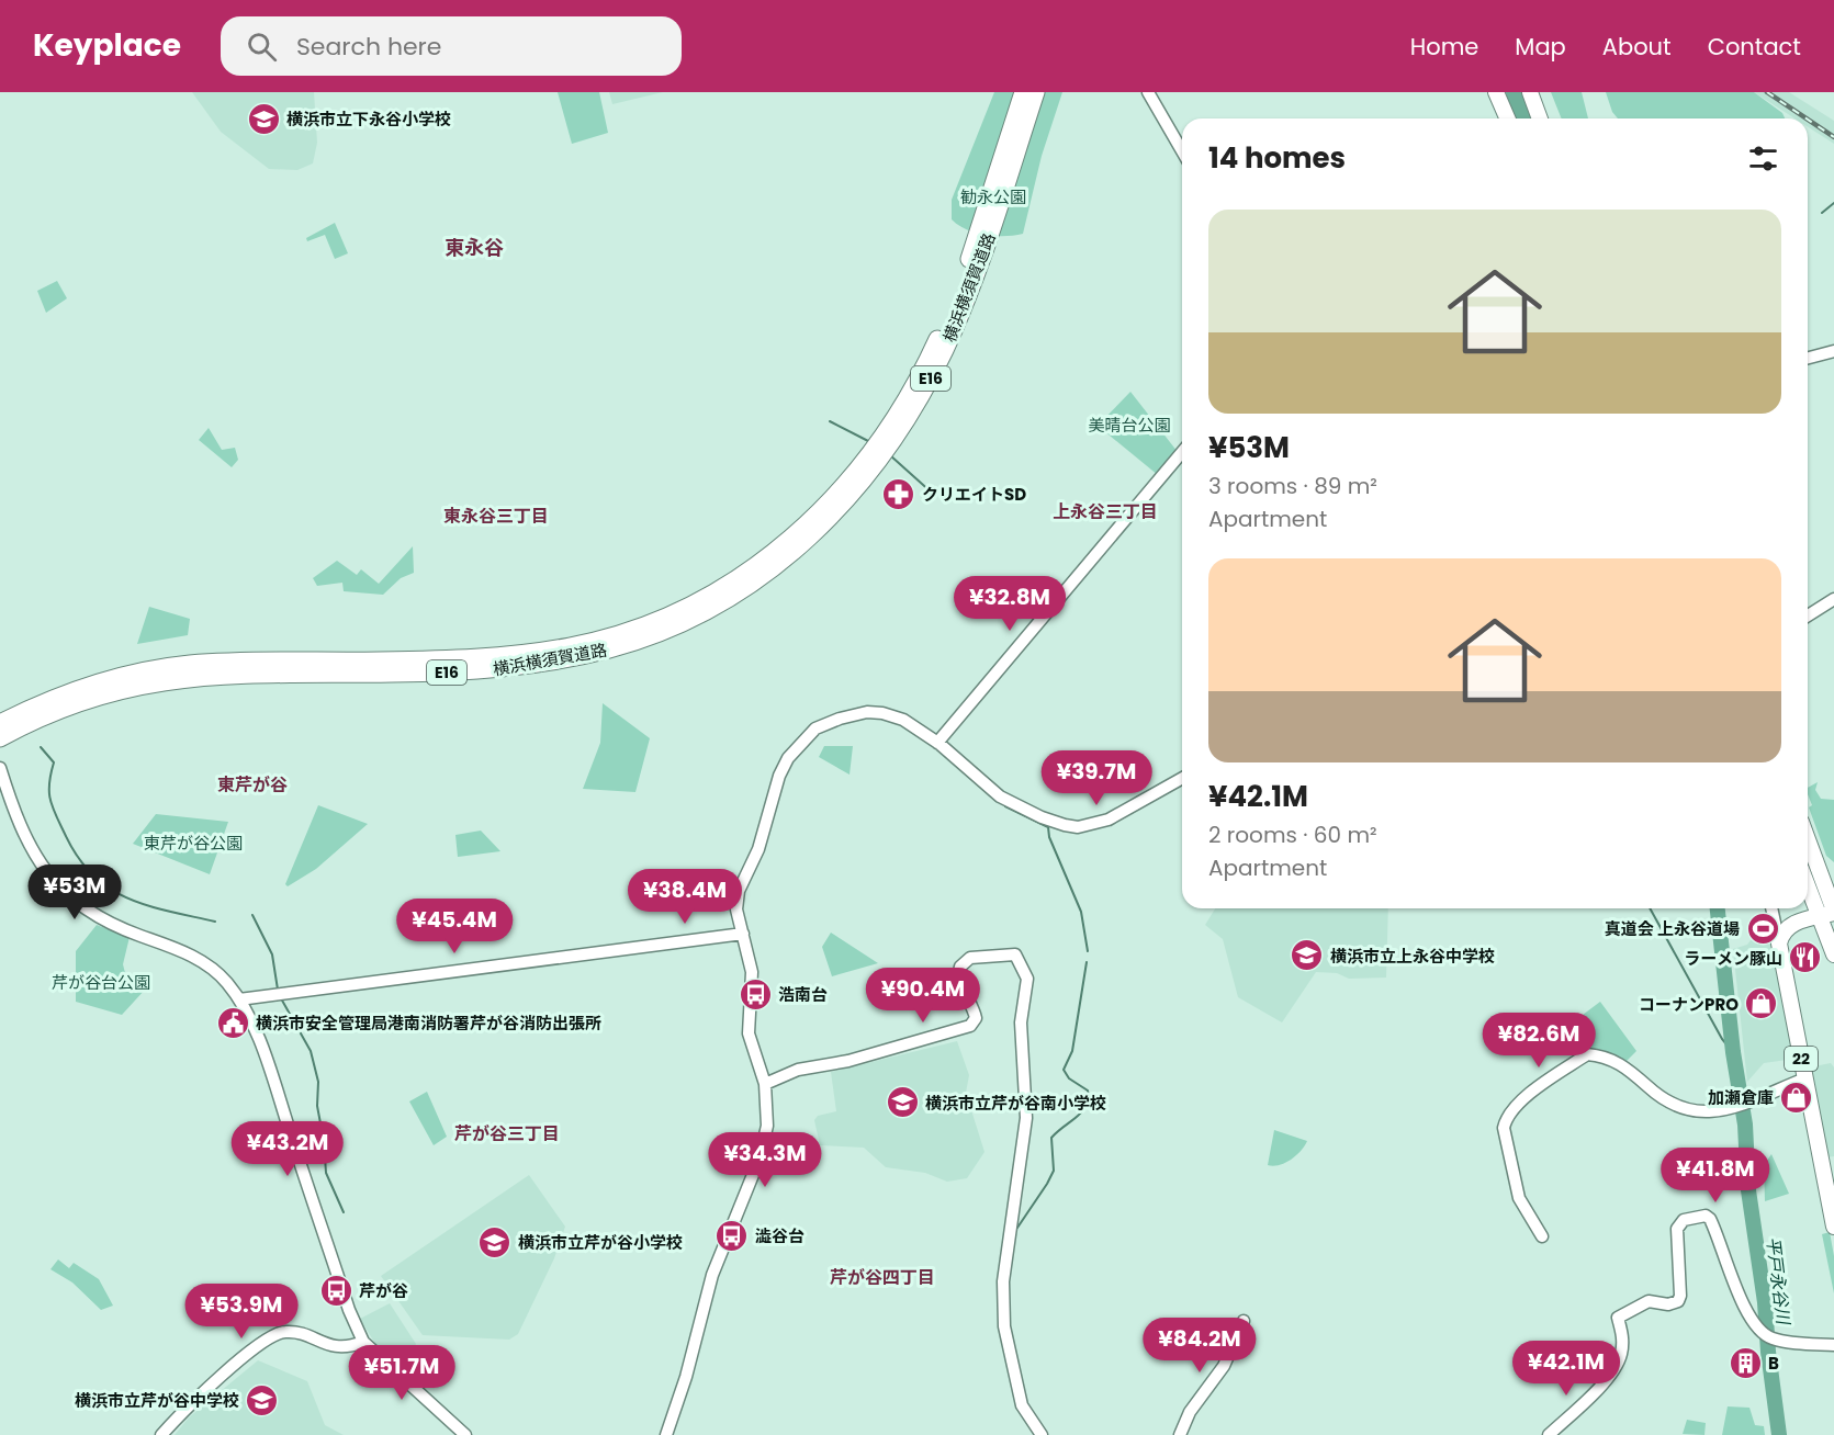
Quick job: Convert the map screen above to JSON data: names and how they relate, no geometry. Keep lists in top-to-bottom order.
{
  "streets": {
    "highway": ["横浜横須賀道路", "E16"],
    "main road": ["22"]
  },
  "districts": [
    "東永谷",
    "上永谷三丁目",
    "東永谷三丁目",
    "東芹が谷",
    "芹が谷三丁目",
    "芹が谷四丁目"
  ],
  "water": ["平戸永谷川"],
  "parks": [
    "勧永公園",
    "美晴台公園",
    "東芹が谷公園",
    "芹が谷台公園"
  ],
  "places": {
    "school or university": [
      "横浜市立下永谷小学校",
      "横浜市立上永谷中学校",
      "横浜市立芹が谷南小学校",
      "横浜市立芹が谷小学校",
      "横浜市立芹が谷中学校"
    ],
    "pharmacy": ["クリエイトSD"],
    "sports": ["真道会 上永谷道場"],
    "restaurant": ["ラーメン豚山"],
    "bus stop": ["浩南台", "澁谷台", "芹が谷"],
    "shop": ["コーナンPRO", "加瀬倉庫"],
    "public building": ["横浜市安全管理局港南消防署芹が谷消防出張所"],
    "building": ["B"]
  },
  "page": {
    "header": "Keyplace",
    "search": "Search here",
    "nav": [
      "Home",
      "Map",
      "About",
      "Contact"
    ],
    "heading": "14 homes",
    "list": [
      {
        "name": "¥53M",
        "note": "3 rooms · 89 m² · Apartment"
      },
      {
        "name": "¥42.1M",
        "note": "2 rooms · 60 m² · Apartment"
      }
    ],
    "price": [
      "¥32.8M",
      "¥39.7M",
      "¥53M",
      "¥38.4M",
      "¥45.4M",
      "¥90.4M",
      "¥82.6M",
      "¥43.2M",
      "¥34.3M",
      "¥41.8M",
      "¥53.9M",
      "¥84.2M",
      "¥42.1M",
      "¥51.7M"
    ]
  }
}
